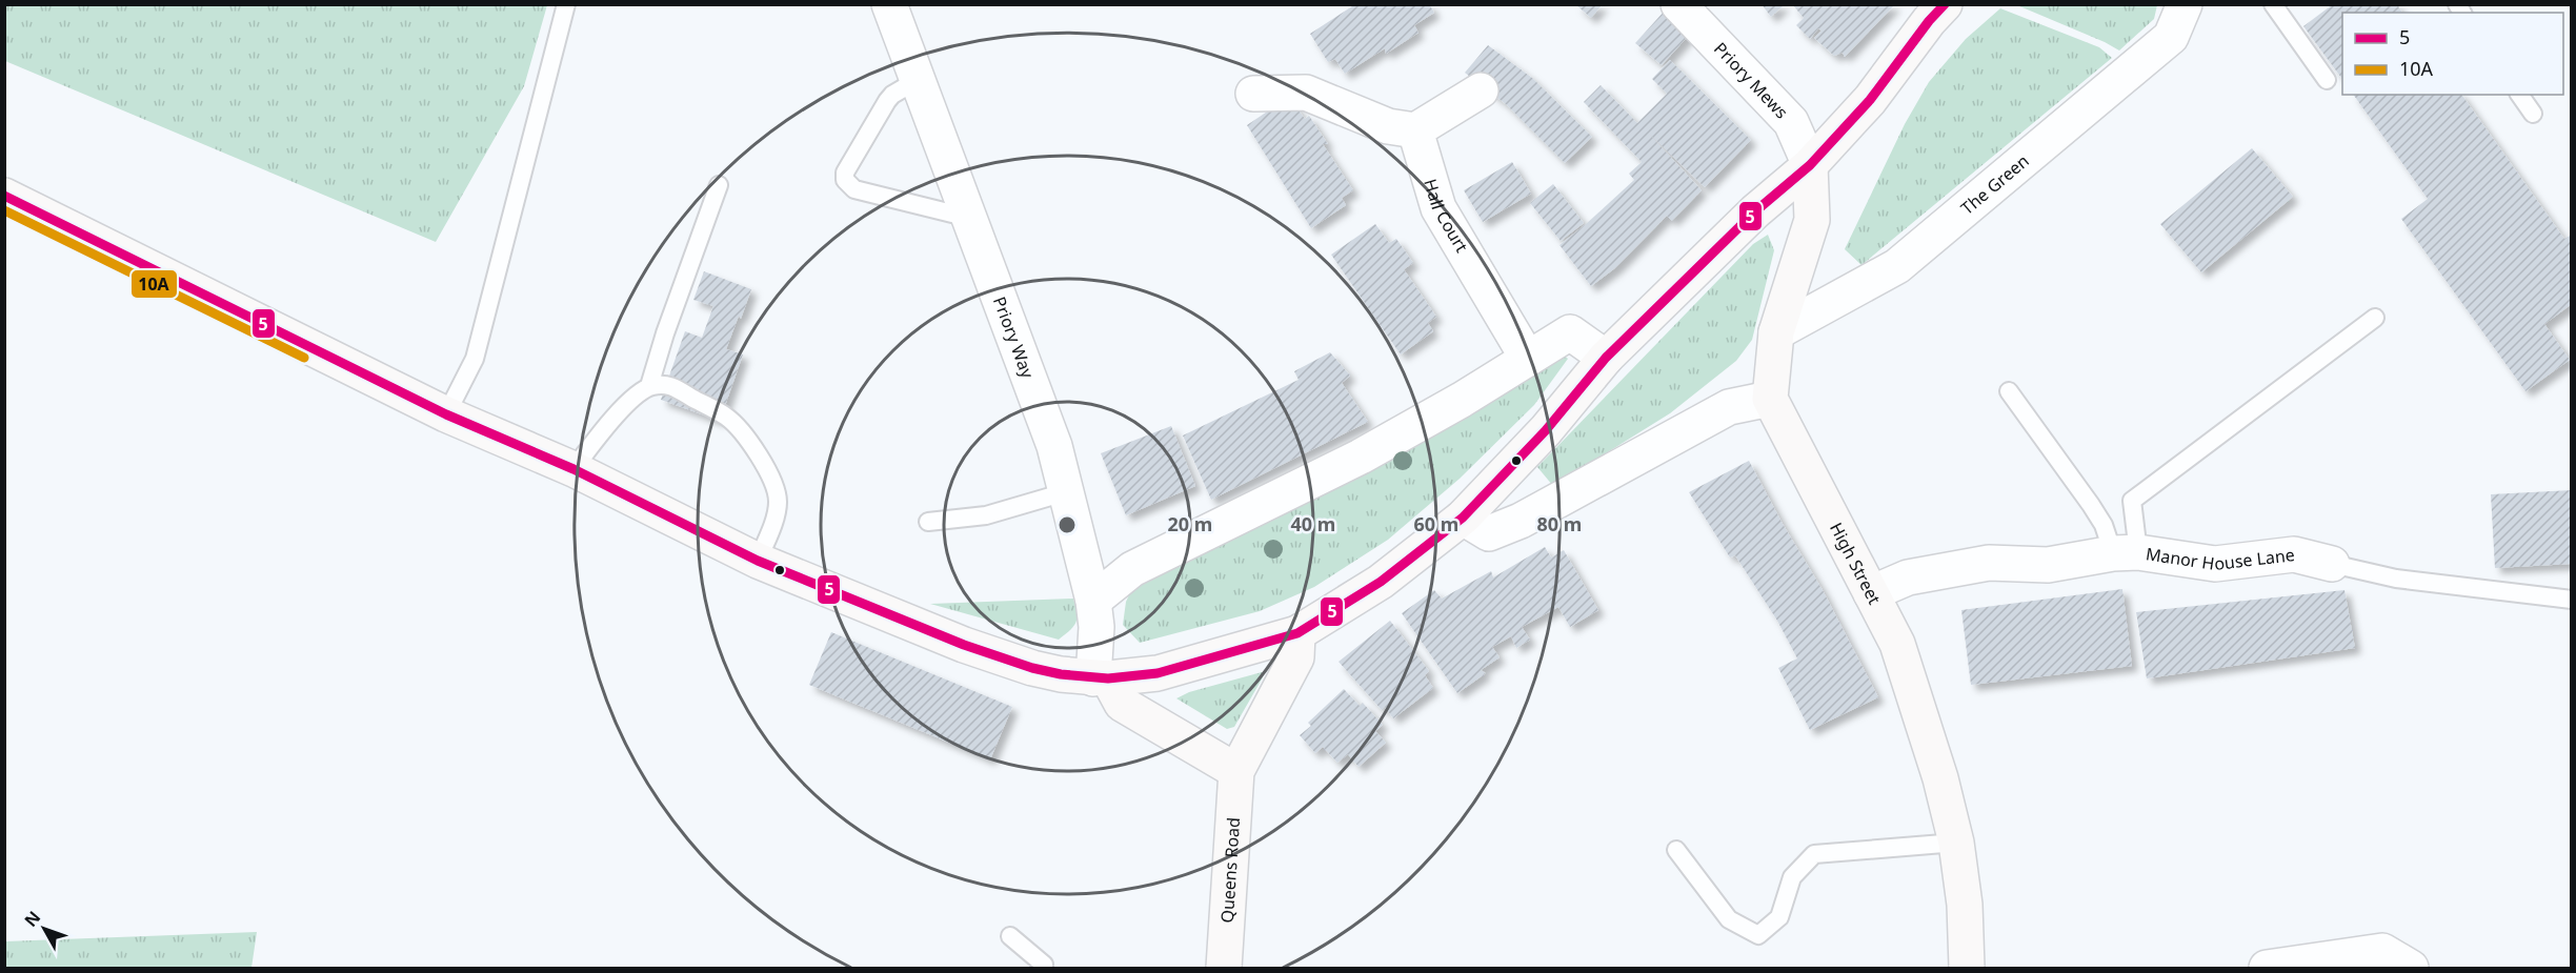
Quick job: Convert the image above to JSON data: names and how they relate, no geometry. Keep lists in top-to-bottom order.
{
  "streets": {
    "main road": ["High Street", "Queens Road"],
    "street": [
      "Priory Mews",
      "The Green",
      "Hall Court",
      "Priory Way",
      "Manor House Lane"
    ]
  },
  "crossings": [
    ["Manor House Lane", "High Street"]
  ],
  "lines": ["transit line 5", "transit line 10A"],
  "legend": ["5", "10A"],
  "north": "top left",
  "rings": [
    "20 m",
    "40 m",
    "60 m",
    "80 m"
  ]
}
